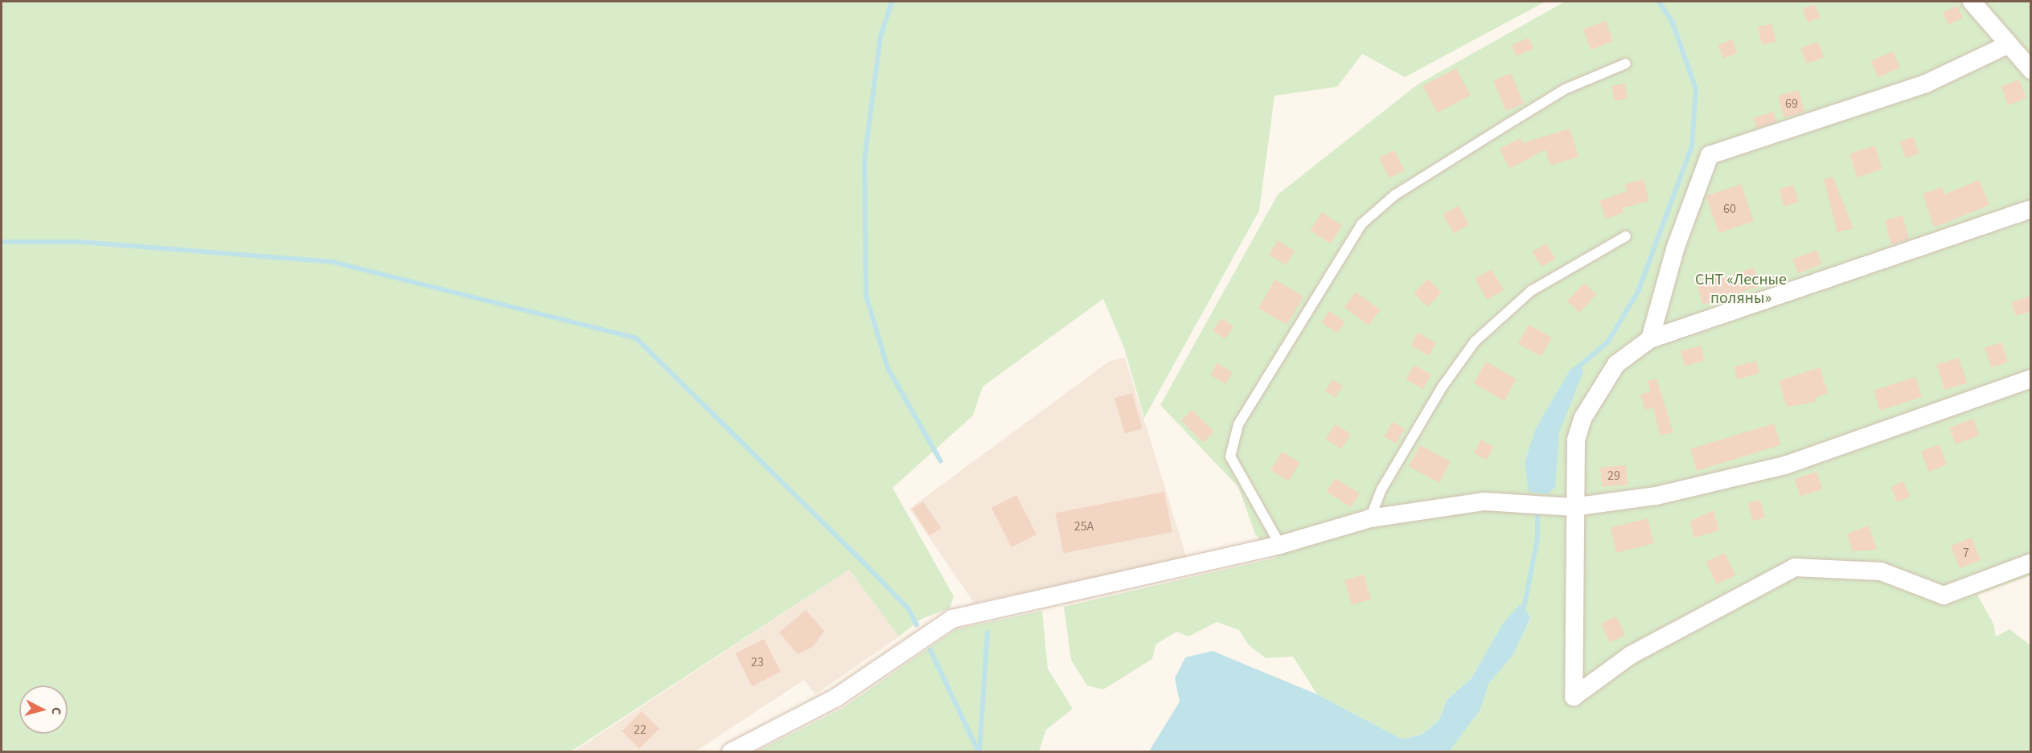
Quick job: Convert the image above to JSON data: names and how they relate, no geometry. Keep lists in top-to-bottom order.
{
  "parks": ["СНТ «Лесные поляны»"],
  "house_numbers": [
    "69",
    "60",
    "29",
    "25А",
    "7",
    "23",
    "22"
  ],
  "north": "right"
}
